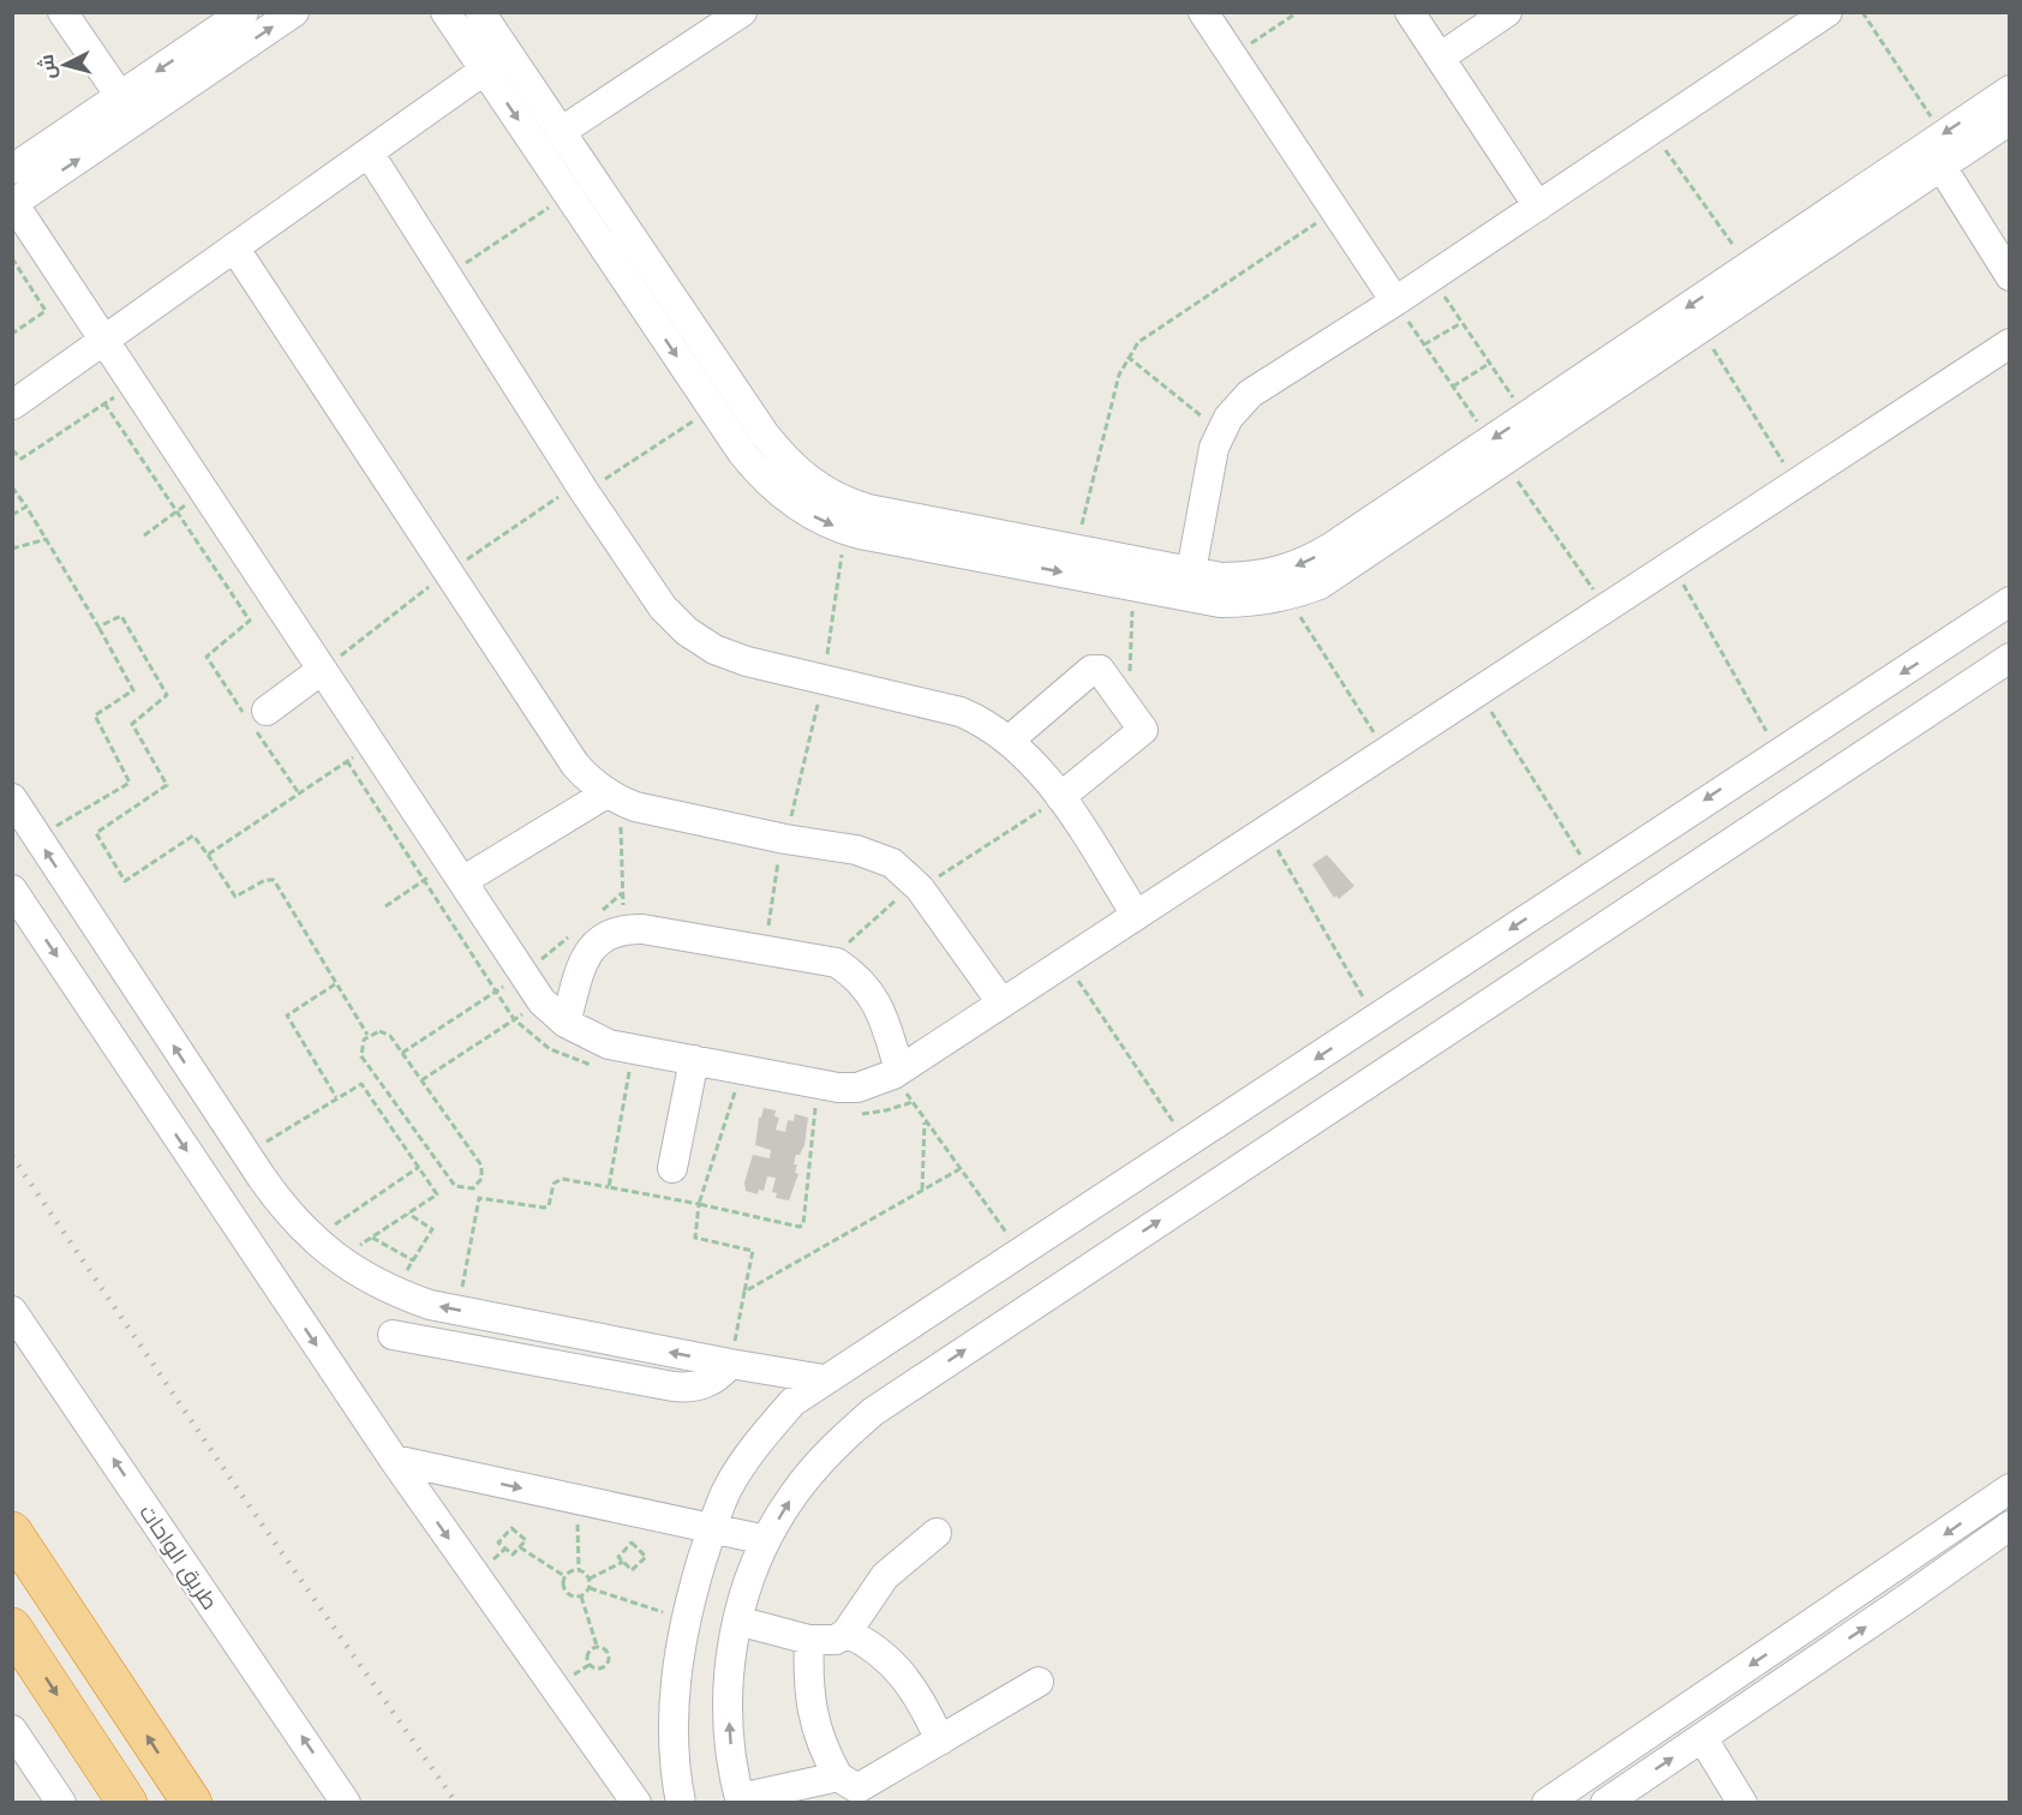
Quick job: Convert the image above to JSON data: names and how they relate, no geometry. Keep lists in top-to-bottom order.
{
  "streets": {
    "street": ["طريق الواحات"]
  },
  "north": "left"
}
